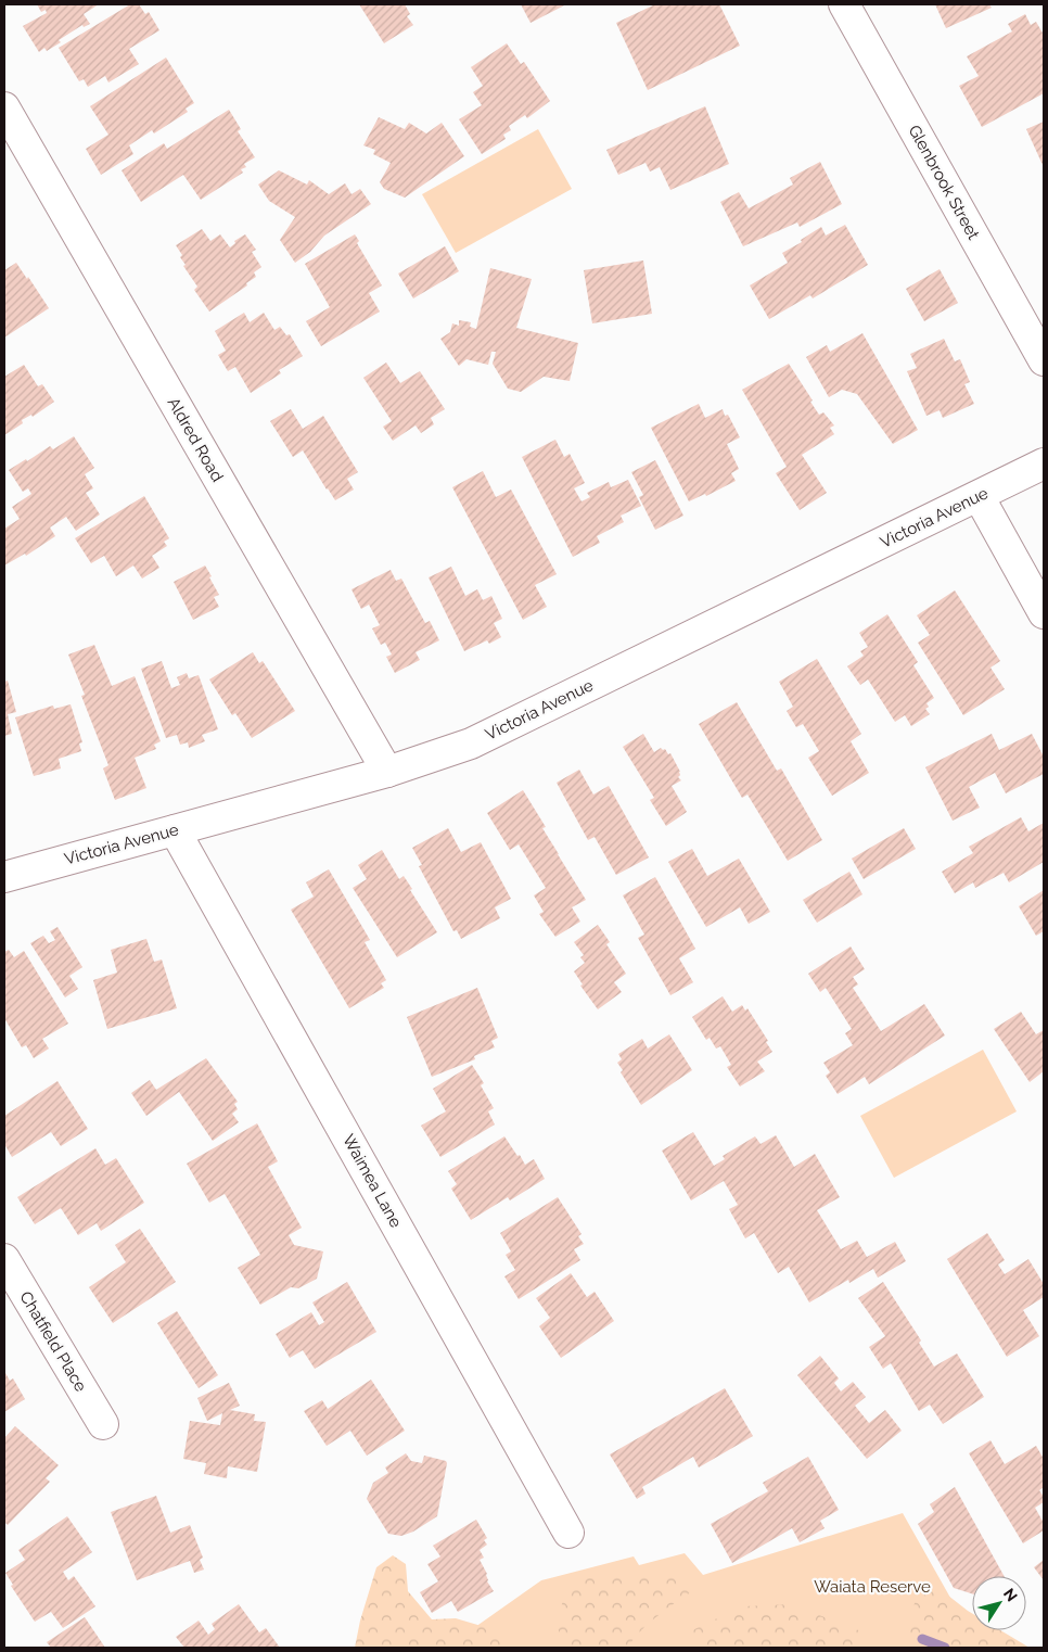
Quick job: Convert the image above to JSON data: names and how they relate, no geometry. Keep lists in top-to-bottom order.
{
  "streets": {
    "street": [
      "Glenbrook Street",
      "Aldred Road",
      "Victoria Avenue",
      "Waimea Lane",
      "Chatfield Place"
    ]
  },
  "crossings": [
    ["Aldred Road", "Victoria Avenue"],
    ["Victoria Avenue", "Waimea Lane"]
  ],
  "parks": ["Waiata Reserve"],
  "north": "top right"
}
